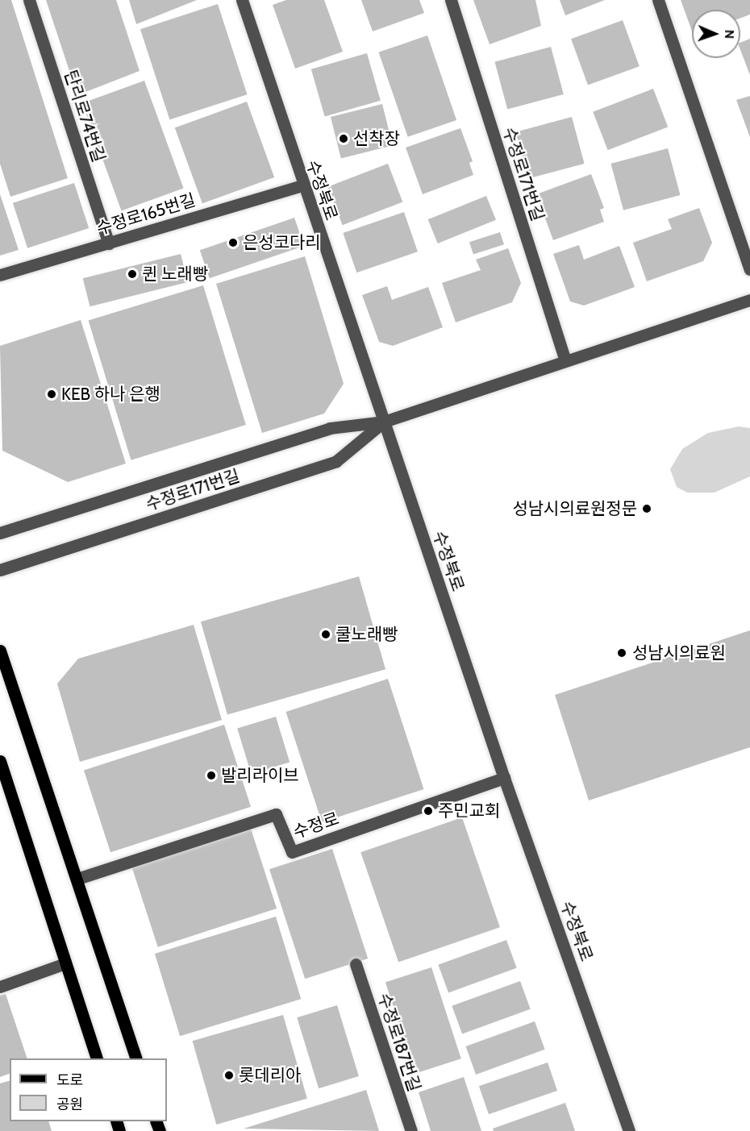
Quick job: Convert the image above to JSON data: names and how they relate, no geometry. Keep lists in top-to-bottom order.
{
  "streets": {
    "street": [
      "탄리로74번길",
      "수정로171번길",
      "수정북로",
      "수정로165번길",
      "수정로",
      "수정로187번길"
    ]
  },
  "crossings": [
    ["탄리로74번길", "수정로165번길"],
    ["수정로171번길", "수정북로"],
    ["수정북로", "수정로165번길"],
    ["수정북로", "수정로"]
  ],
  "places": [
    "선착장",
    "은성코다리",
    "퀸 노래빵",
    "KEB 하나 은행",
    "성남시의료원정문",
    "쿨노래빵",
    "성남시의료원",
    "발리라이브",
    "주민교회",
    "롯데리아"
  ],
  "legend": ["도로", "공원"],
  "north": "right"
}
